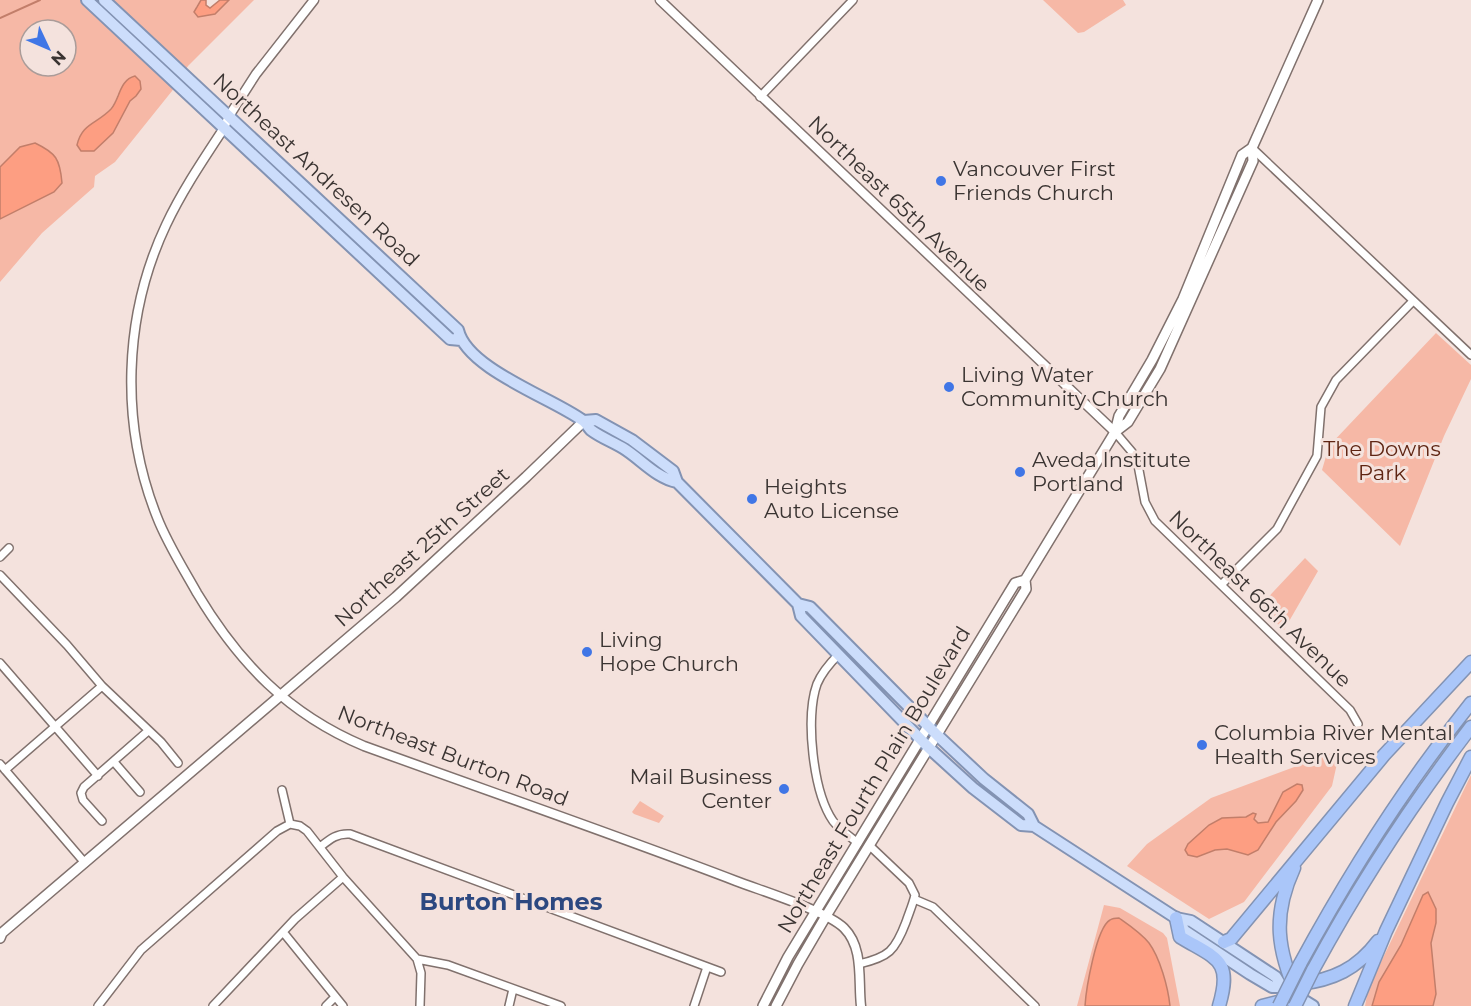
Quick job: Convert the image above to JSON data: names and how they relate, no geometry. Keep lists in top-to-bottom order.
{
  "streets": {
    "main road": ["Northeast Andresen Road", "Northeast 25th Street", "Northeast Fourth Plain Boulevard"],
    "street": ["Northeast 65th Avenue", "Northeast 66th Avenue", "Northeast Burton Road"]
  },
  "crossings": [
    ["Northeast Andresen Road", "Northeast 25th Street"],
    ["Northeast Andresen Road", "Northeast Burton Road"],
    ["Northeast Andresen Road", "Northeast Fourth Plain Boulevard"],
    ["Northeast 65th Avenue", "Northeast 66th Avenue"],
    ["Northeast 65th Avenue", "Northeast Fourth Plain Boulevard"],
    ["Northeast 25th Street", "Northeast Burton Road"],
    ["Northeast 66th Avenue", "Northeast Fourth Plain Boulevard"],
    ["Northeast Burton Road", "Northeast Fourth Plain Boulevard"]
  ],
  "districts": ["Burton Homes"],
  "parks": ["The Downs Park"],
  "places": [
    "Vancouver First Friends Church",
    "Living Water Community Church",
    "Aveda Institute Portland",
    "Heights Auto License",
    "Living Hope Church",
    "Columbia River Mental Health Services",
    "Mail Business Center"
  ],
  "north": "bottom right"
}
